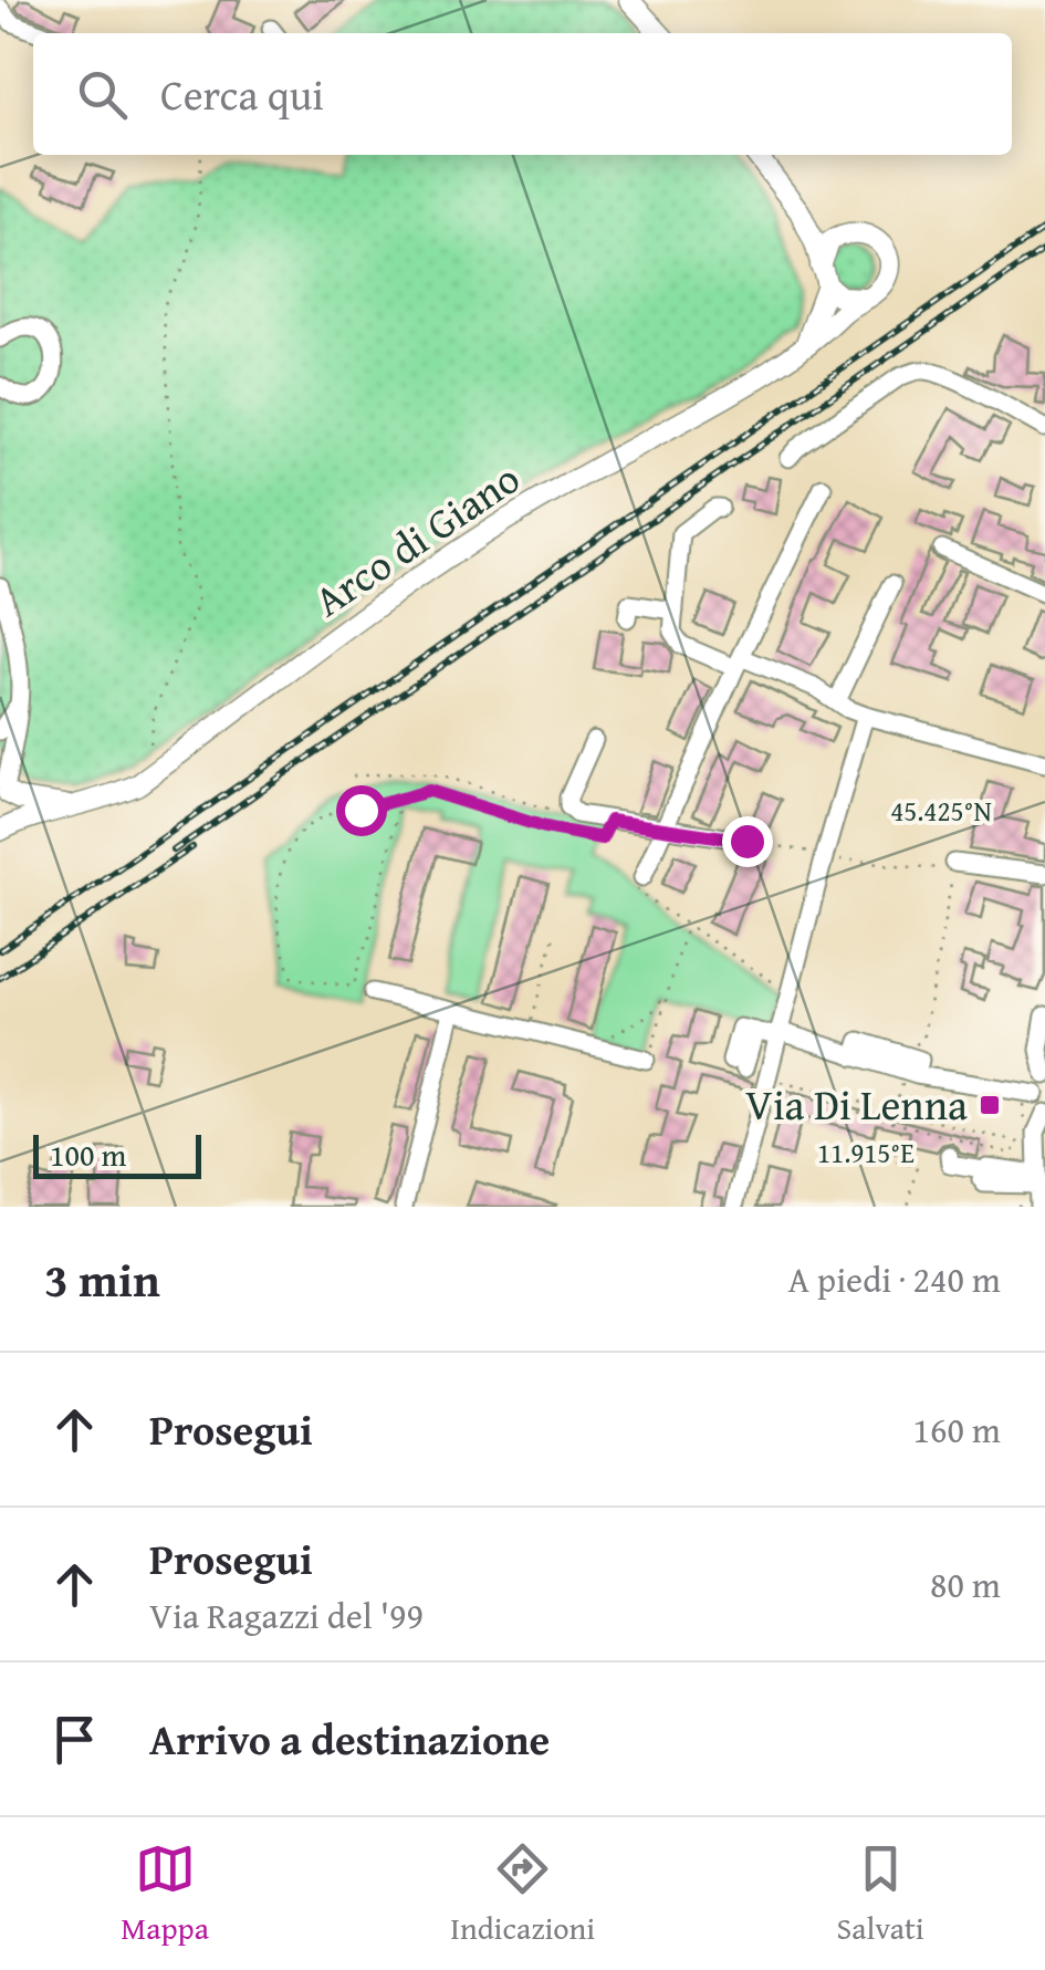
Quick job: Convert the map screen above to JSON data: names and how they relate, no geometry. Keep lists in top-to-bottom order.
{
  "streets": {
    "main road": ["Arco di Giano"]
  },
  "places": {
    "transit": ["Via Di Lenna"]
  },
  "scale_bar": "100 m",
  "page": {
    "search": "Cerca qui",
    "scale": "100 m",
    "heading": ["3 min", "A piedi · 240 m"],
    "list": [
      ["Prosegui", "160 m"],
      ["Prosegui", "Via Ragazzi del '99", "80 m"],
      "Arrivo a destinazione"
    ],
    "nav": ["Mappa", "Indicazioni", "Salvati"]
  },
  "coordinates": ["45.425°N", "11.915°E"]
}
